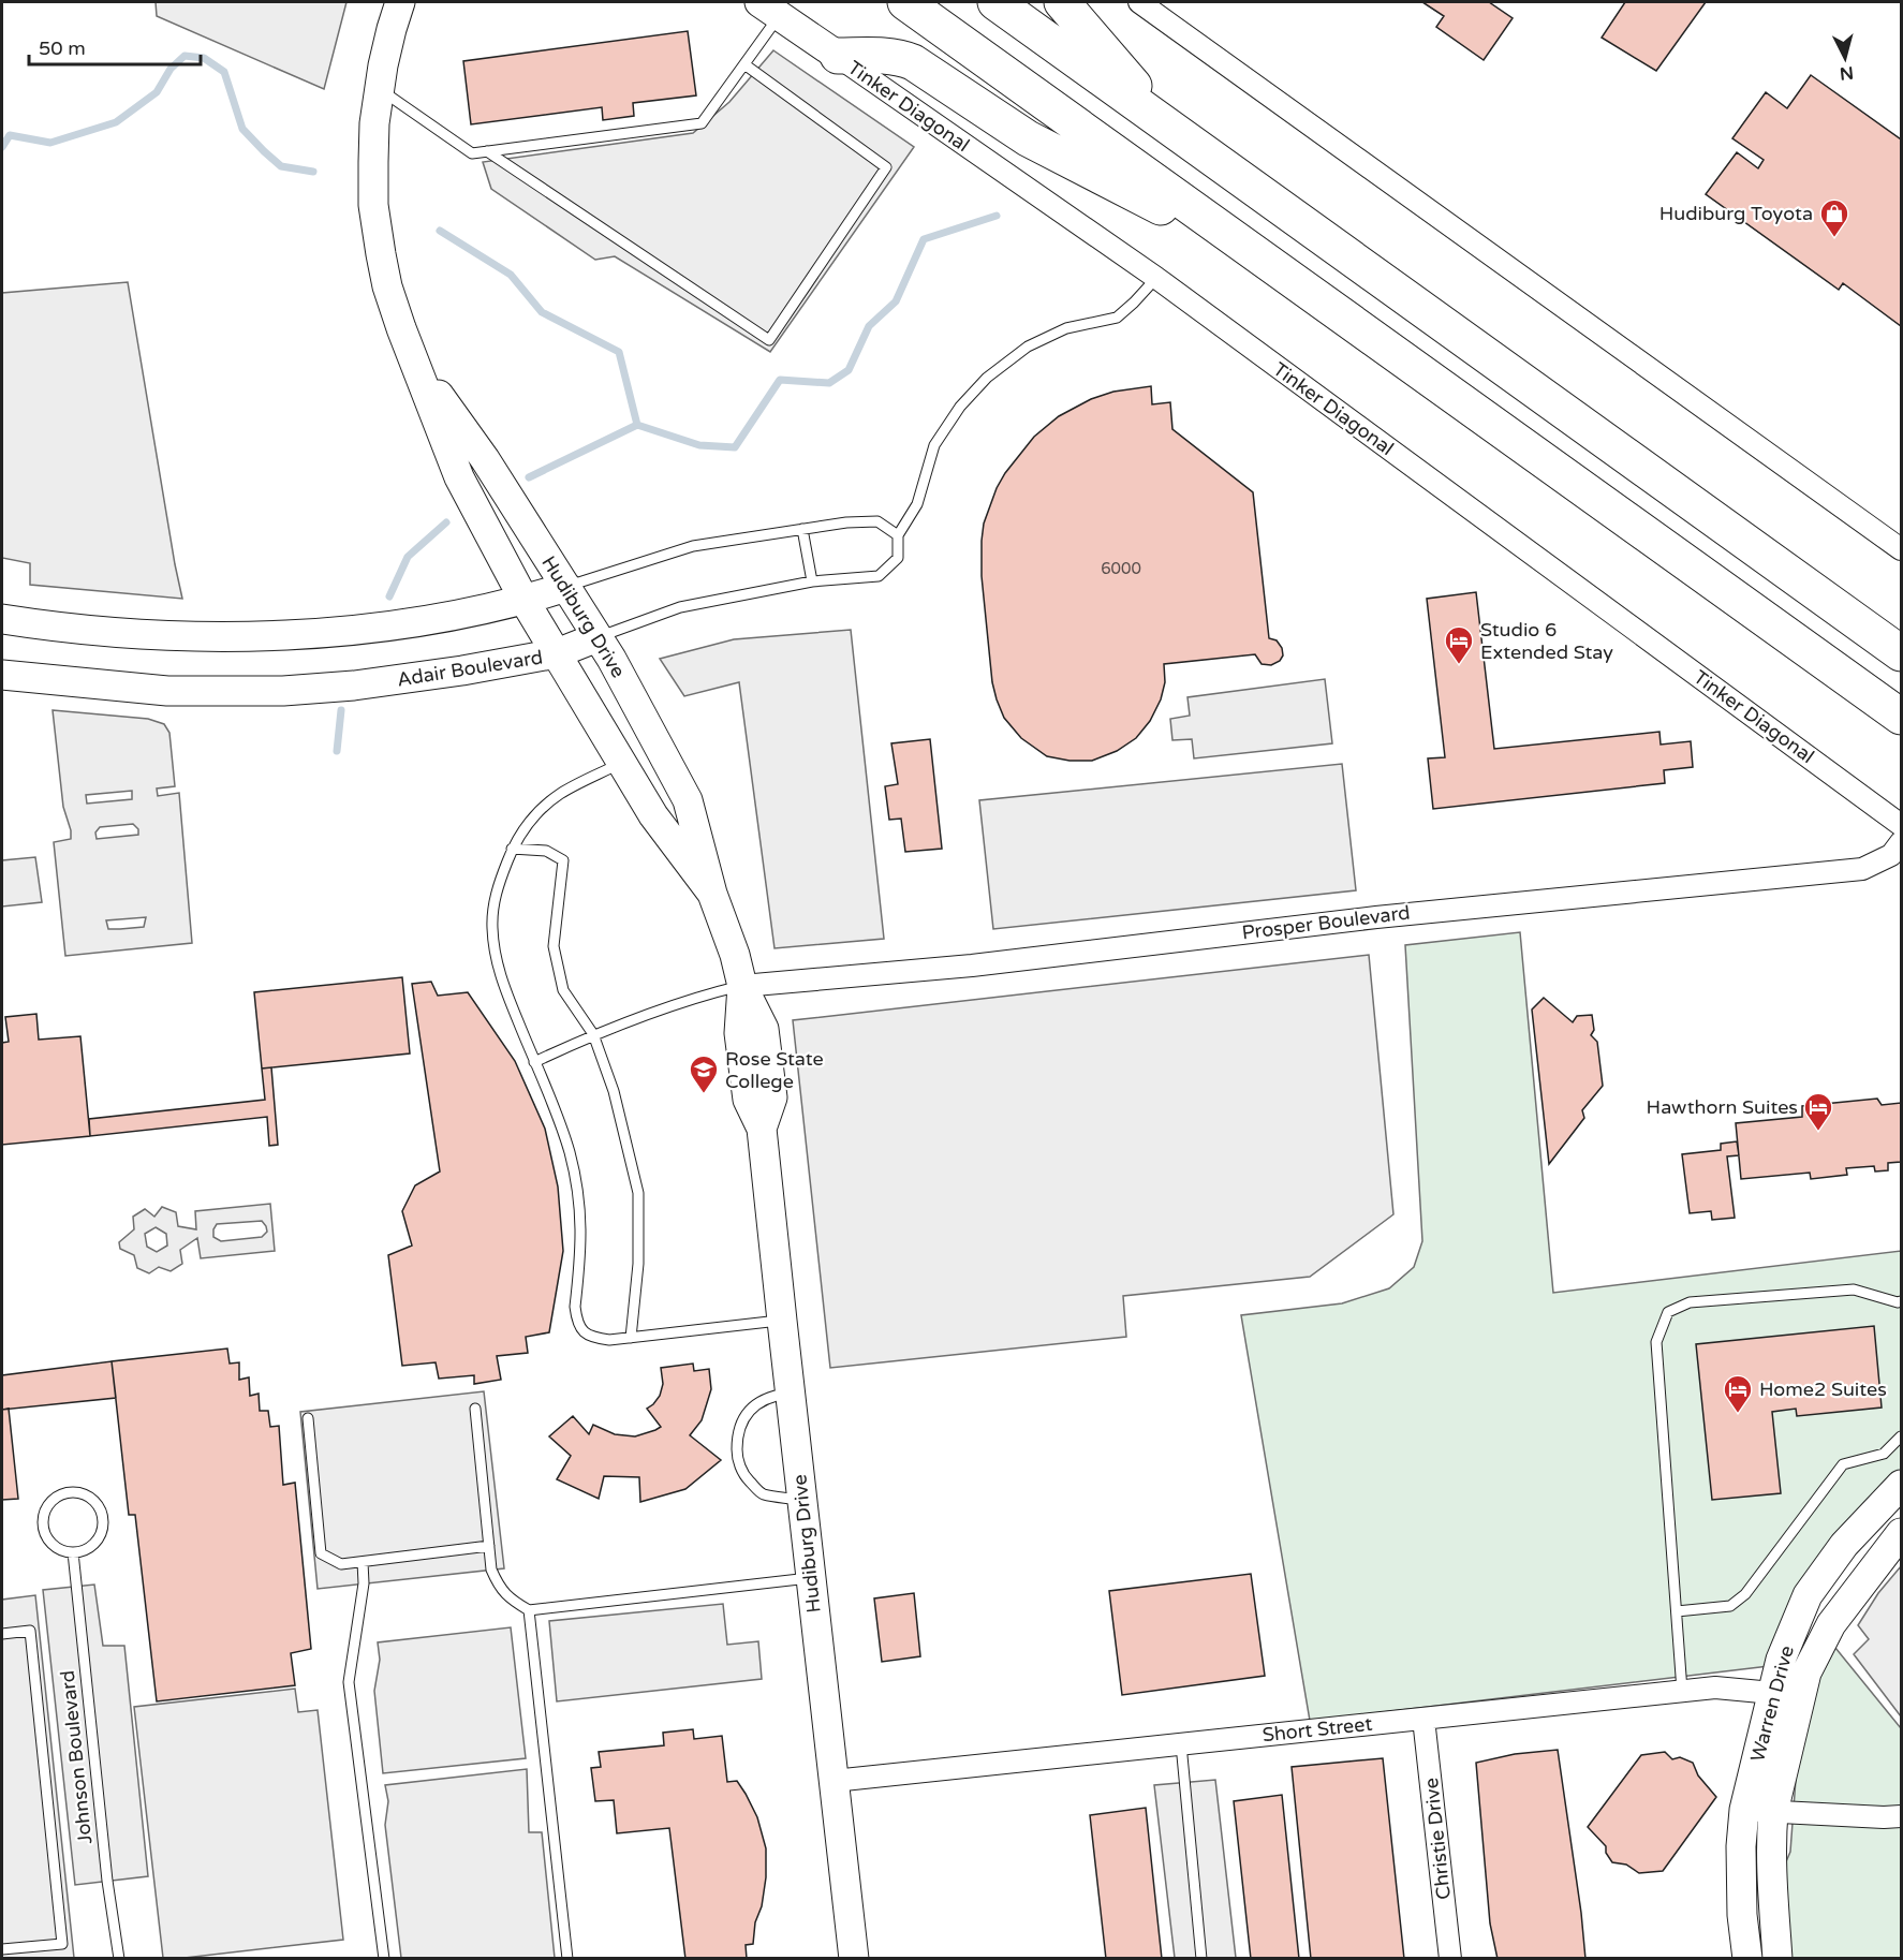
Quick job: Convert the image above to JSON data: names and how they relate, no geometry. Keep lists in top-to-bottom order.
{
  "streets": {
    "street": [
      "Tinker Diagonal",
      "Hudiburg Drive",
      "Adair Boulevard",
      "Prosper Boulevard",
      "Warren Drive",
      "Short Street",
      "Christie Drive"
    ],
    "lane": ["Johnson Boulevard"]
  },
  "crossings": [
    ["Tinker Diagonal", "Adair Boulevard"],
    ["Hudiburg Drive", "Adair Boulevard"],
    ["Hudiburg Drive", "Prosper Boulevard"],
    ["Hudiburg Drive", "Short Street"],
    ["Warren Drive", "Short Street"],
    ["Short Street", "Christie Drive"]
  ],
  "places": {
    "shop": ["Hudiburg Toyota"],
    "hotel": ["Studio 6 Extended Stay", "Hawthorn Suites", "Home2 Suites"],
    "school or university": ["Rose State College"]
  },
  "house_numbers": ["6000"],
  "scale_bar": "50 m",
  "north": "bottom"
}
